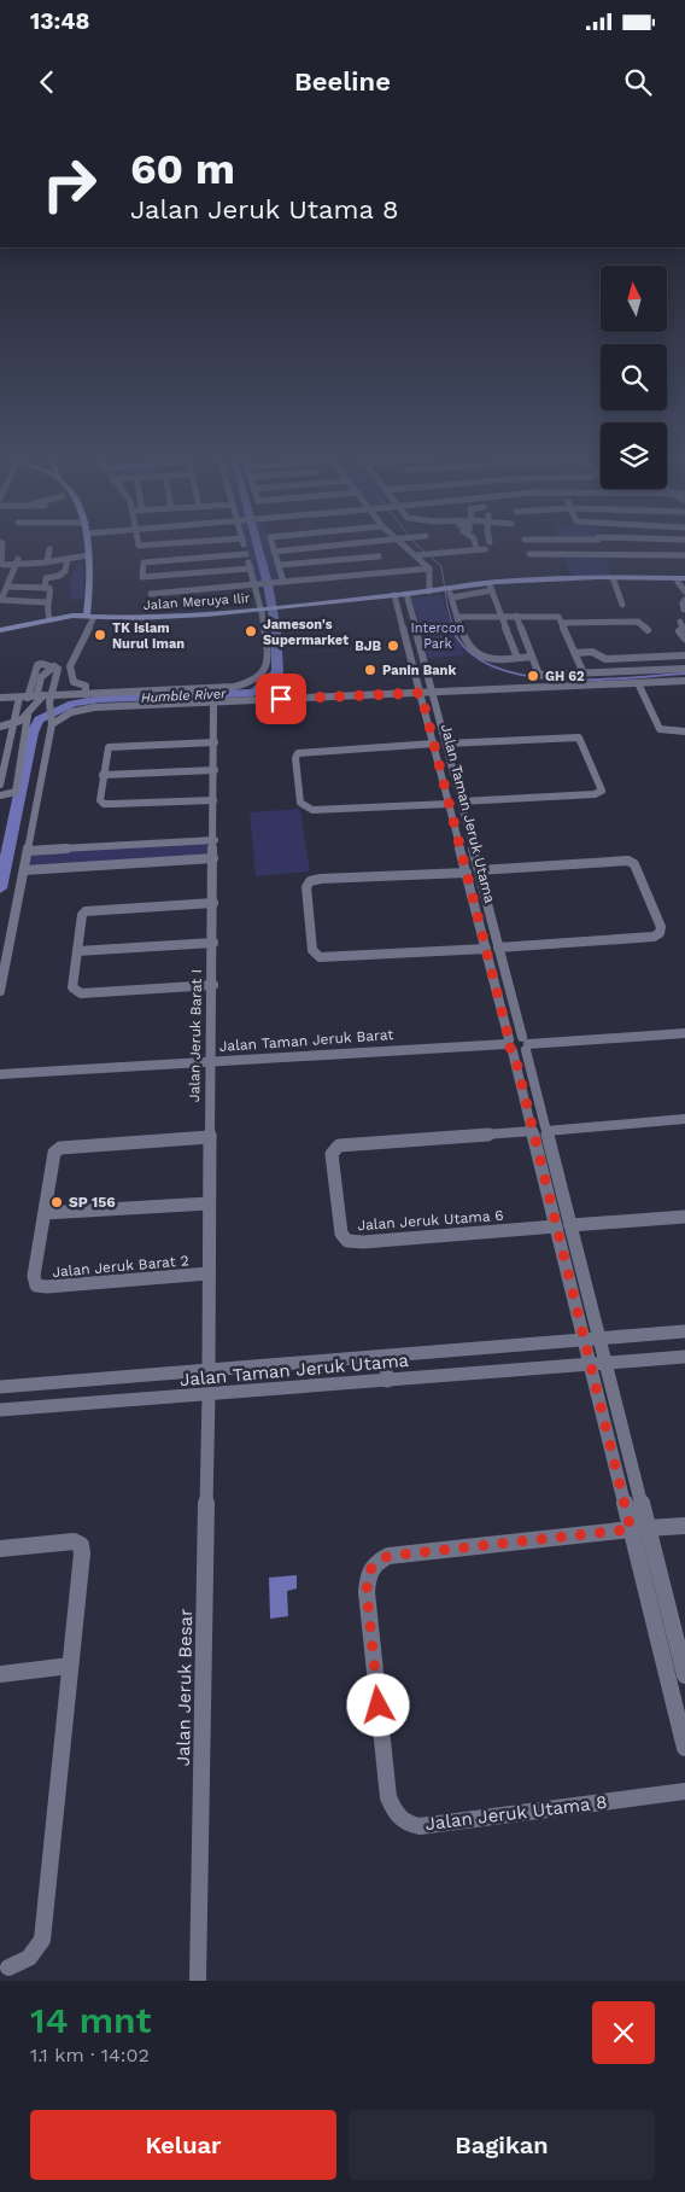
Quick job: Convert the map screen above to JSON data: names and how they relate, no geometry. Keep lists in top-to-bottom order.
{
  "streets": {
    "main road": ["Jalan Meruya Ilir"],
    "street": [
      "Jalan Taman Jeruk Utama",
      "Jalan Jeruk Barat I",
      "Jalan Taman Jeruk Barat",
      "Jalan Jeruk Utama 6",
      "Jalan Jeruk Barat 2",
      "Jalan Jeruk Besar",
      "Jalan Jeruk Utama 8"
    ]
  },
  "crossings": [
    ["Jalan Meruya Ilir", "Jalan Taman Jeruk Utama"],
    ["Jalan Taman Jeruk Utama", "Jalan Jeruk Barat I"],
    ["Jalan Taman Jeruk Utama", "Jalan Taman Jeruk Barat"],
    ["Jalan Taman Jeruk Utama", "Jalan Jeruk Utama 6"],
    ["Jalan Taman Jeruk Utama", "Jalan Jeruk Besar"],
    ["Jalan Taman Jeruk Utama", "Jalan Jeruk Utama 8"],
    ["Jalan Jeruk Barat I", "Jalan Taman Jeruk Barat"],
    ["Jalan Jeruk Barat I", "Jalan Jeruk Barat 2"]
  ],
  "water": ["Humble River"],
  "parks": ["Intercon Park"],
  "places": [
    "Jameson's Supermarket",
    "TK Islam Nurul Iman",
    "BJB",
    "Panin Bank",
    "GH 62",
    "SP 156"
  ],
  "north": "top",
  "page": {
    "status": "13:48",
    "header": "Beeline",
    "turn": ["60 m", "Jalan Jeruk Utama 8"],
    "heading": ["14 mnt", "1.1 km · 14:02"],
    "buttons": ["Keluar", "Bagikan"]
  }
}
